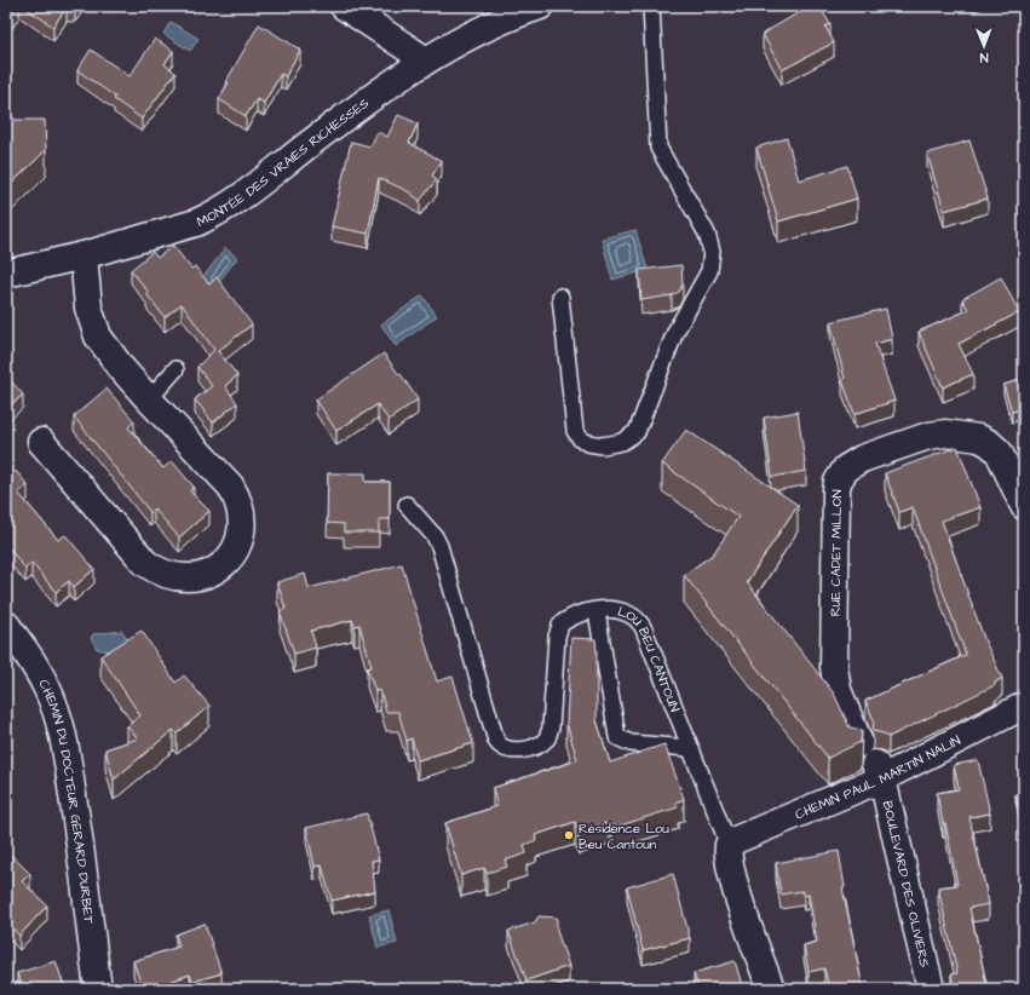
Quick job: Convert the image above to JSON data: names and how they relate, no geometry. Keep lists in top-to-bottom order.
{
  "streets": {
    "street": [
      "MONTÉE DES VRAIES RICHESSES",
      "RUE CADET MILLON",
      "CHEMIN PAUL MARTIN NALIN",
      "CHEMIN DU DOCTEUR GERARD DURBET",
      "BOULEVARD DES OLIVIERS"
    ],
    "lane": ["LOU BEU CANTOUN"]
  },
  "crossings": [
    ["LOU BEU CANTOUN", "CHEMIN PAUL MARTIN NALIN"],
    ["CHEMIN PAUL MARTIN NALIN", "BOULEVARD DES OLIVIERS"]
  ],
  "places": ["Résidence Lou Beu Cantoun"],
  "north": "bottom"
}
